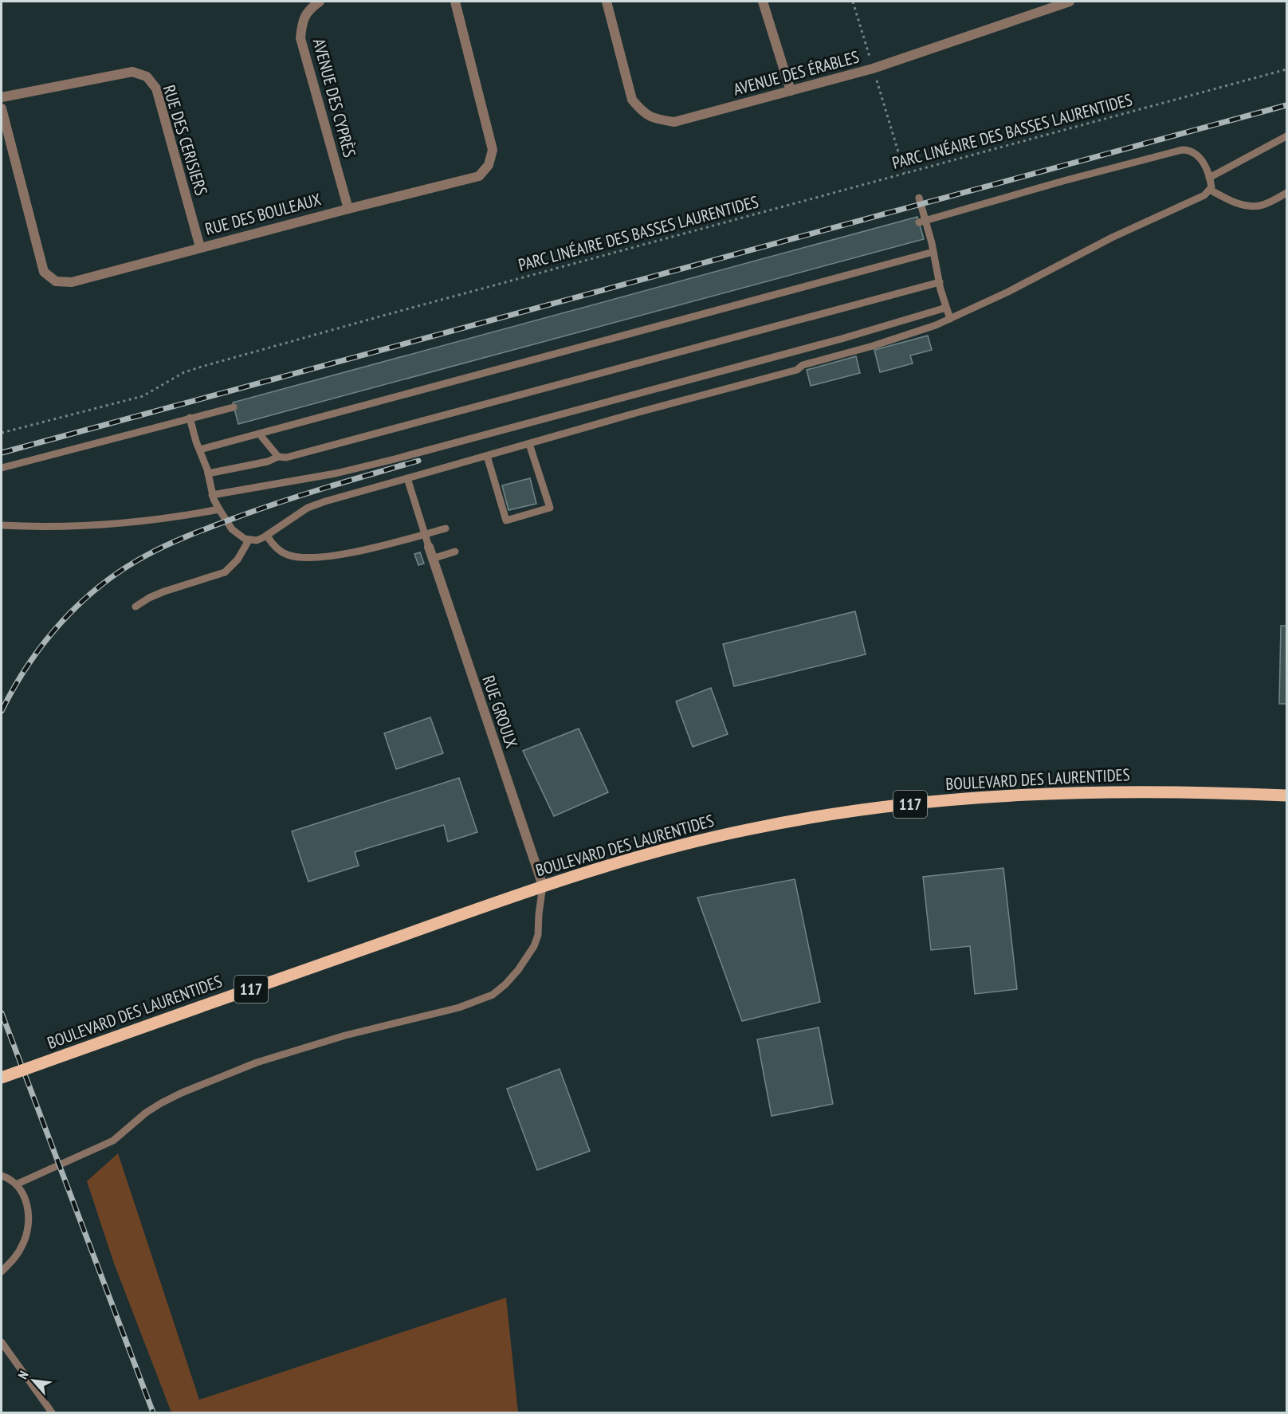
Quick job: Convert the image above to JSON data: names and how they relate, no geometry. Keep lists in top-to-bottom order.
{
  "streets": {
    "main road": ["BOULEVARD DES LAURENTIDES", "117"],
    "street": [
      "AVENUE DES ÉRABLES",
      "AVENUE DES CYPRÈS",
      "RUE DES CERISIERS",
      "RUE DES BOULEAUX",
      "RUE GROULX"
    ],
    "path": ["PARC LINÉAIRE DES BASSES LAURENTIDES"]
  },
  "crossings": [
    ["AVENUE DES CYPRÈS", "RUE DES BOULEAUX"],
    ["RUE DES CERISIERS", "RUE DES BOULEAUX"],
    ["RUE GROULX", "BOULEVARD DES LAURENTIDES"]
  ],
  "north": "top left"
}
